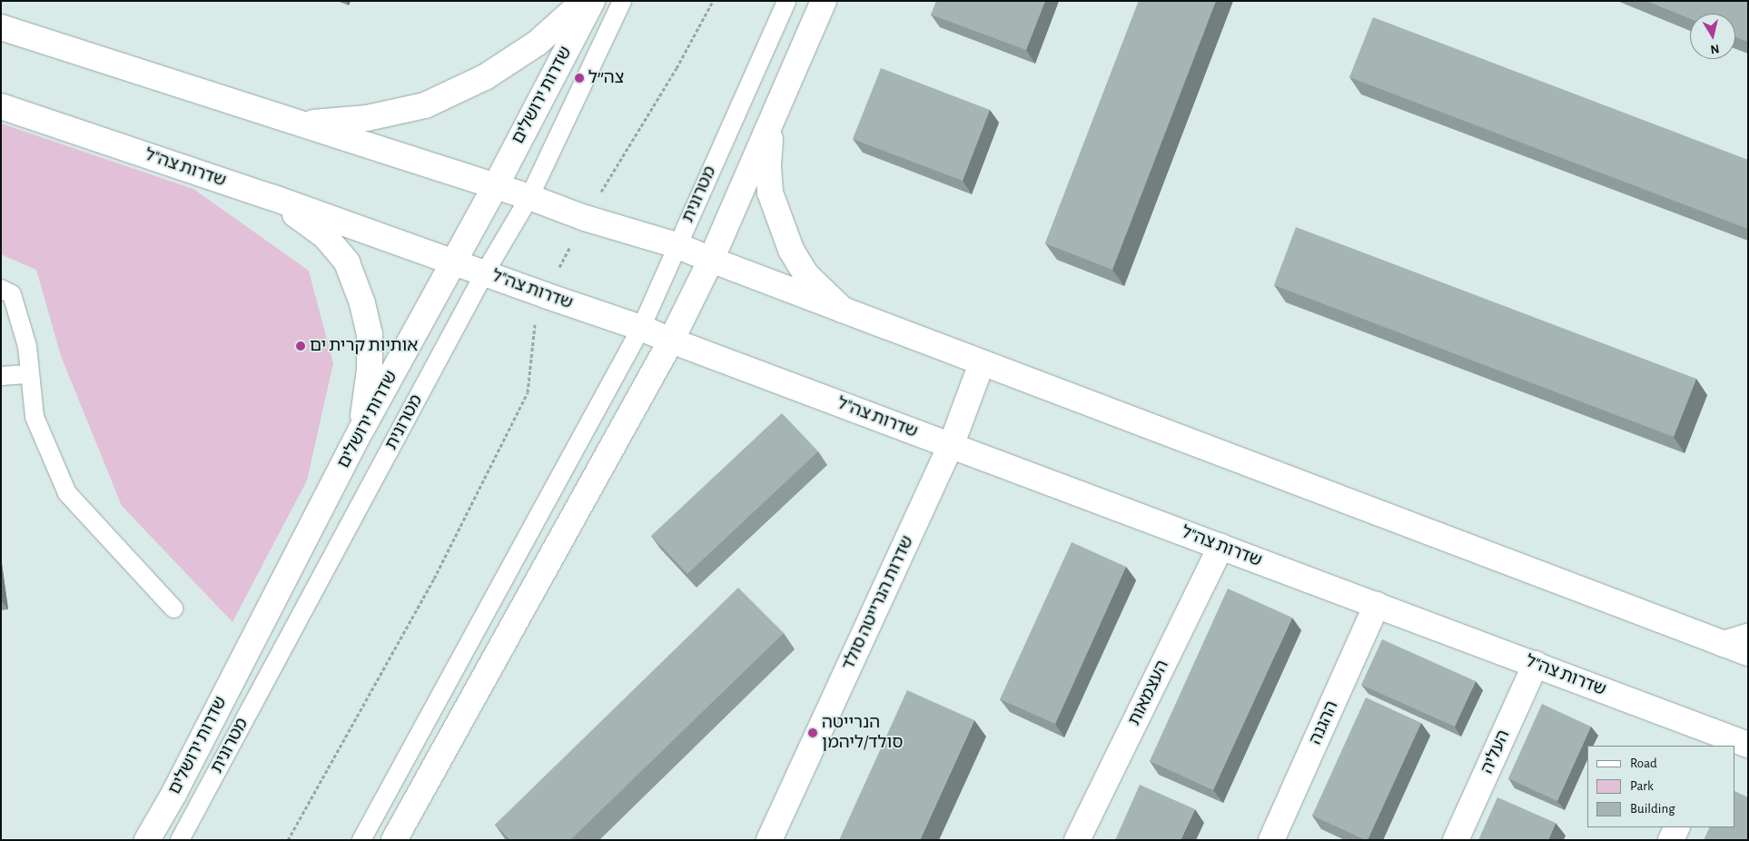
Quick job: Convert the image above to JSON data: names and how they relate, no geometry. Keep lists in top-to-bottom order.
{
  "streets": {
    "main road": [
      "שדרות ירושלים",
      "שדרות צה\"ל",
      "שדרות הנרייטה סולד",
      "העצמאות",
      "ההגנה",
      "העליה"
    ],
    "lane": ["מטרונית"]
  },
  "crossings": [
    ["שדרות ירושלים", "שדרות צה\"ל"],
    ["שדרות צה\"ל", "מטרונית"],
    ["שדרות צה\"ל", "שדרות הנרייטה סולד"],
    ["שדרות צה\"ל", "העצמאות"],
    ["שדרות צה\"ל", "ההגנה"],
    ["שדרות צה\"ל", "העליה"]
  ],
  "places": ["צה״ל", "אותיות קרית ים", "הנרייטה סולד/ליהמן"],
  "legend": ["Road", "Park", "Building"],
  "north": "bottom"
}
